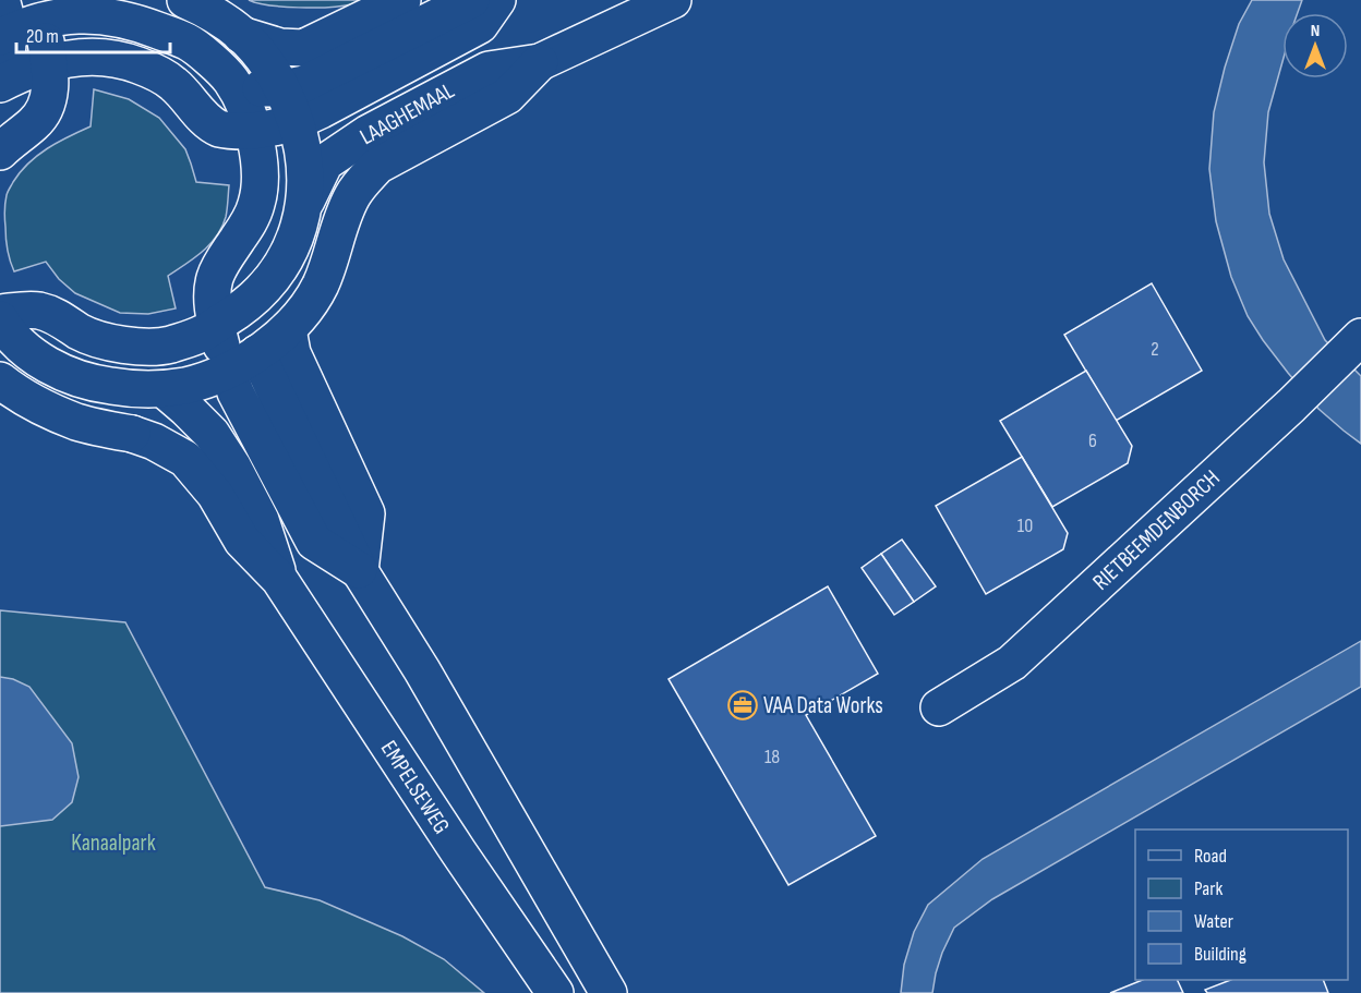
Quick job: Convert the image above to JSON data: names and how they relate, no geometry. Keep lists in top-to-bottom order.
{
  "streets": {
    "main road": ["LAAGHEMAAL", "RIETBEEMDENBORCH", "EMPELSEWEG"]
  },
  "crossings": [
    ["LAAGHEMAAL", "EMPELSEWEG"]
  ],
  "parks": ["Kanaalpark"],
  "places": {
    "office": ["VAA Data Works"]
  },
  "house_numbers": [
    "2",
    "6",
    "10",
    "18"
  ],
  "legend": [
    "Road",
    "Park",
    "Water",
    "Building"
  ],
  "scale_bar": "20 m",
  "north": "top"
}
